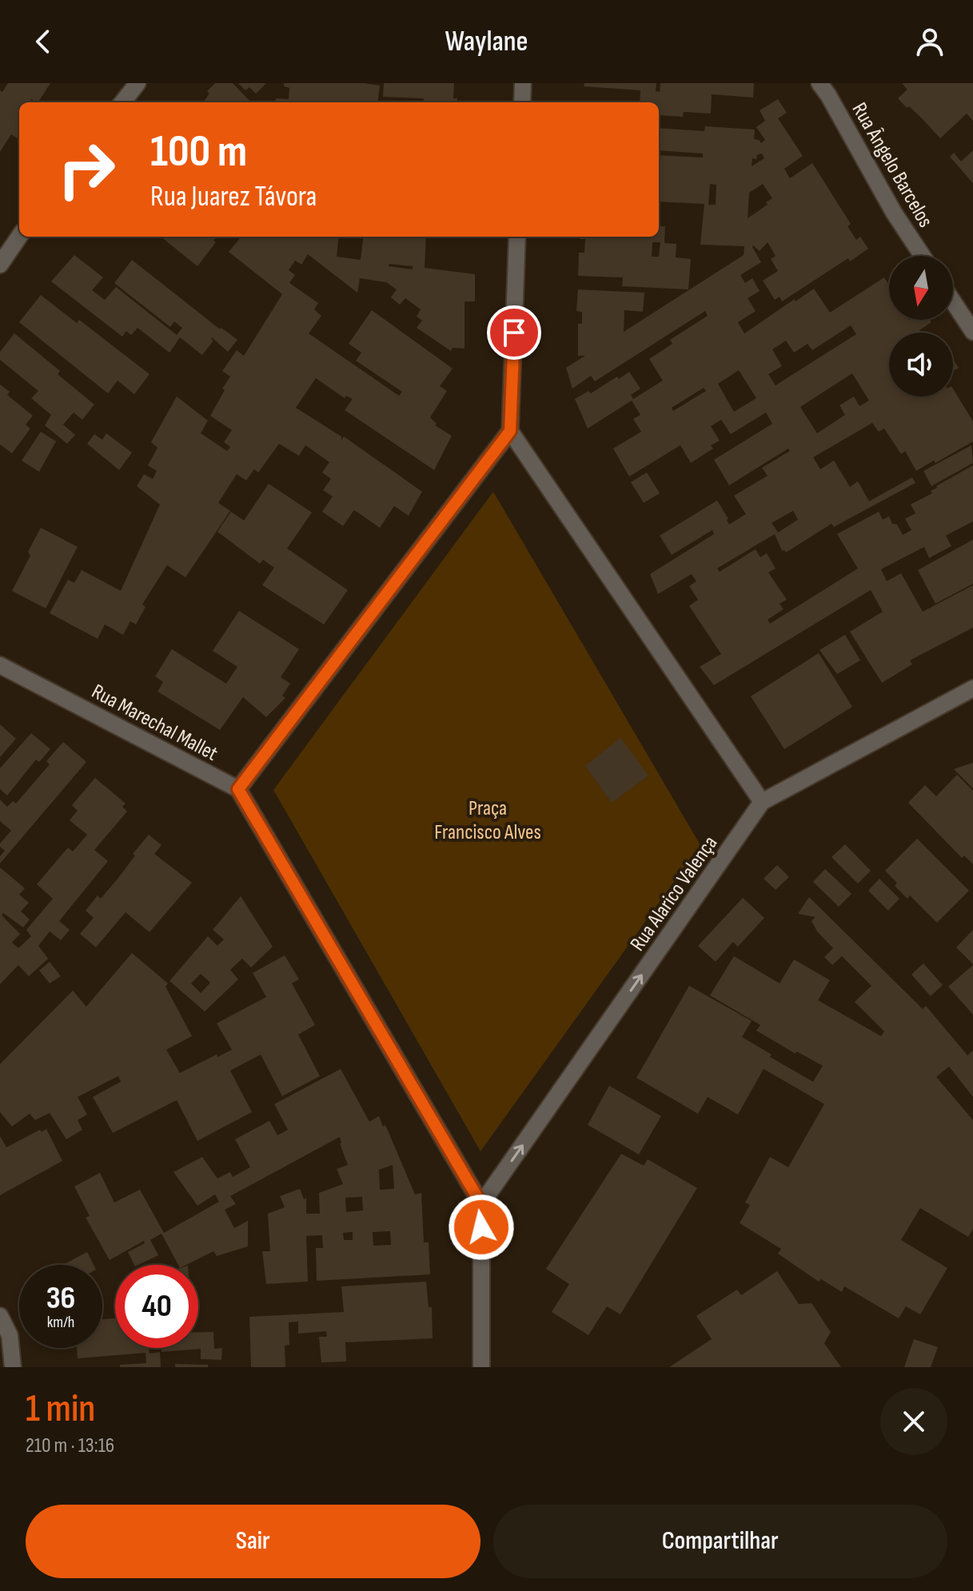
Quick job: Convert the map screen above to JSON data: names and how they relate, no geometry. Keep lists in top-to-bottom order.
{
  "streets": {
    "street": ["Rua Ângelo Barcelos", "Rua Marechal Mallet", "Rua Alarico Valença"]
  },
  "one_way": ["Rua Alarico Valença"],
  "parks": ["Praça Francisco Alves"],
  "north": "bottom",
  "page": {
    "header": "Waylane",
    "turn": ["100 m", "Rua Juarez Távora"],
    "speed": "36 km/h",
    "limit": "40",
    "heading": ["1 min", "210 m · 13:16"],
    "buttons": ["Sair", "Compartilhar"]
  }
}
